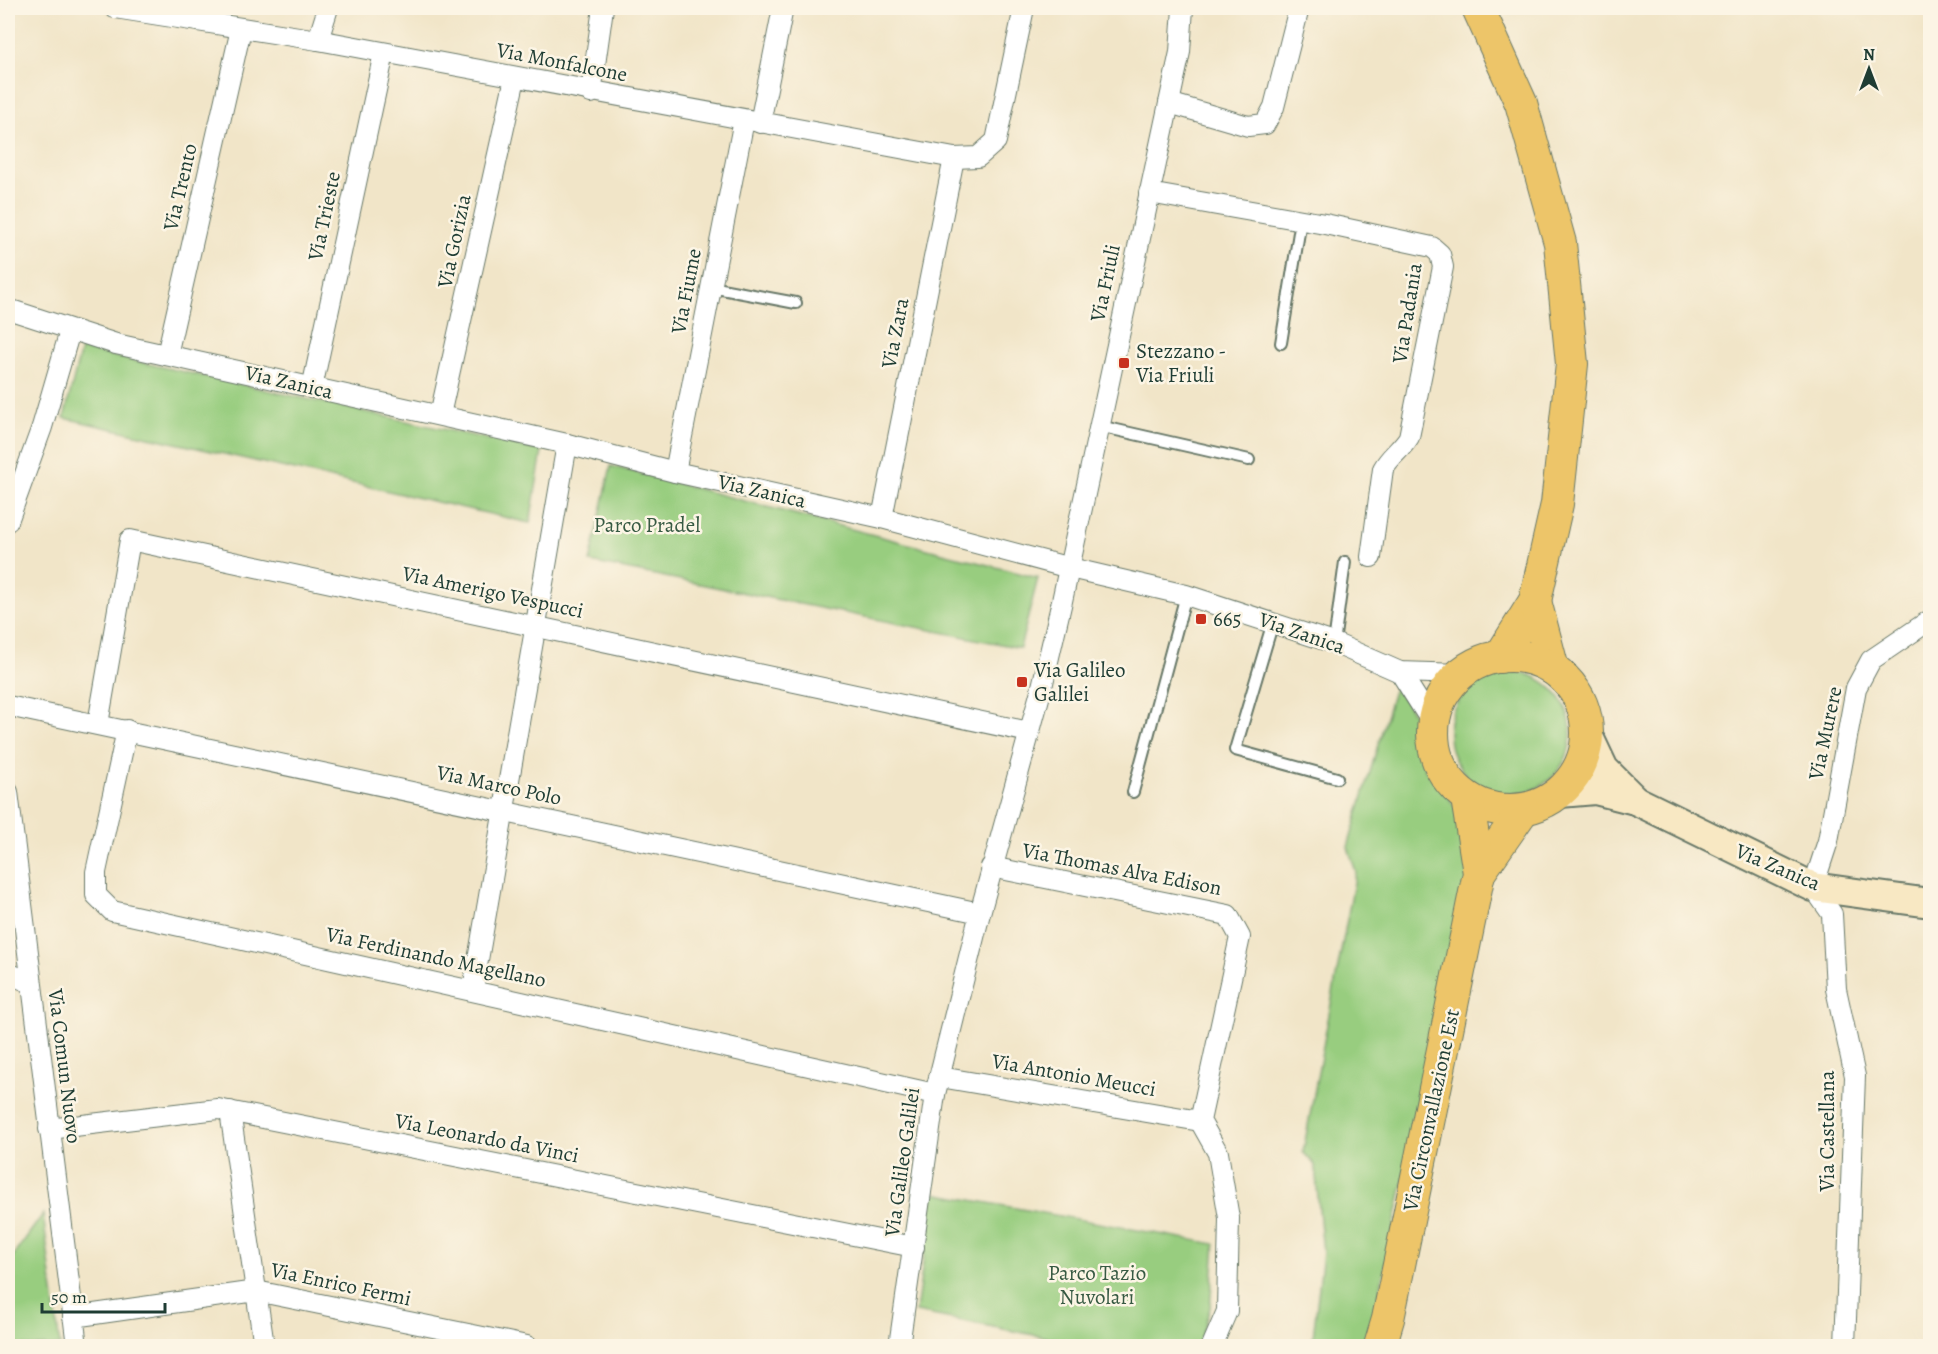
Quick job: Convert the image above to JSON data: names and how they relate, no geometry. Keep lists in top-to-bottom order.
{
  "streets": {
    "main road": ["Via Circonvallazione Est"],
    "street": [
      "Via Monfalcone",
      "Via Trento",
      "Via Trieste",
      "Via Gorizia",
      "Via Friuli",
      "Via Fiume",
      "Via Padania",
      "Via Zara",
      "Via Zanica",
      "Via Amerigo Vespucci",
      "Via Murere",
      "Via Marco Polo",
      "Via Thomas Alva Edison",
      "Via Ferdinando Magellano",
      "Via Comun Nuovo",
      "Via Antonio Meucci",
      "Via Castellana",
      "Via Leonardo da Vinci",
      "Via Galileo Galilei",
      "Via Enrico Fermi"
    ]
  },
  "crossings": [
    ["Via Monfalcone", "Via Trento"],
    ["Via Monfalcone", "Via Trieste"],
    ["Via Monfalcone", "Via Gorizia"],
    ["Via Monfalcone", "Via Fiume"],
    ["Via Monfalcone", "Via Zara"],
    ["Via Trento", "Via Zanica"],
    ["Via Trieste", "Via Zanica"],
    ["Via Gorizia", "Via Zanica"],
    ["Via Friuli", "Via Padania"],
    ["Via Friuli", "Via Zanica"],
    ["Via Friuli", "Via Galileo Galilei"],
    ["Via Fiume", "Via Zanica"],
    ["Via Zara", "Via Zanica"],
    ["Via Zanica", "Via Murere"],
    ["Via Zanica", "Via Circonvallazione Est"],
    ["Via Zanica", "Via Castellana"],
    ["Via Zanica", "Via Galileo Galilei"],
    ["Via Amerigo Vespucci", "Via Marco Polo"],
    ["Via Amerigo Vespucci", "Via Galileo Galilei"],
    ["Via Murere", "Via Castellana"],
    ["Via Marco Polo", "Via Ferdinando Magellano"],
    ["Via Marco Polo", "Via Galileo Galilei"],
    ["Via Thomas Alva Edison", "Via Antonio Meucci"],
    ["Via Thomas Alva Edison", "Via Galileo Galilei"],
    ["Via Ferdinando Magellano", "Via Antonio Meucci"],
    ["Via Ferdinando Magellano", "Via Galileo Galilei"],
    ["Via Comun Nuovo", "Via Leonardo da Vinci"],
    ["Via Comun Nuovo", "Via Enrico Fermi"],
    ["Via Antonio Meucci", "Via Galileo Galilei"],
    ["Via Leonardo da Vinci", "Via Galileo Galilei"]
  ],
  "parks": ["Parco Pradel", "Parco Tazio Nuvolari"],
  "places": {
    "transit": ["Stezzano - Via Friuli", "665", "Via Galileo Galilei"]
  },
  "scale_bar": "50 m",
  "north": "top"
}
